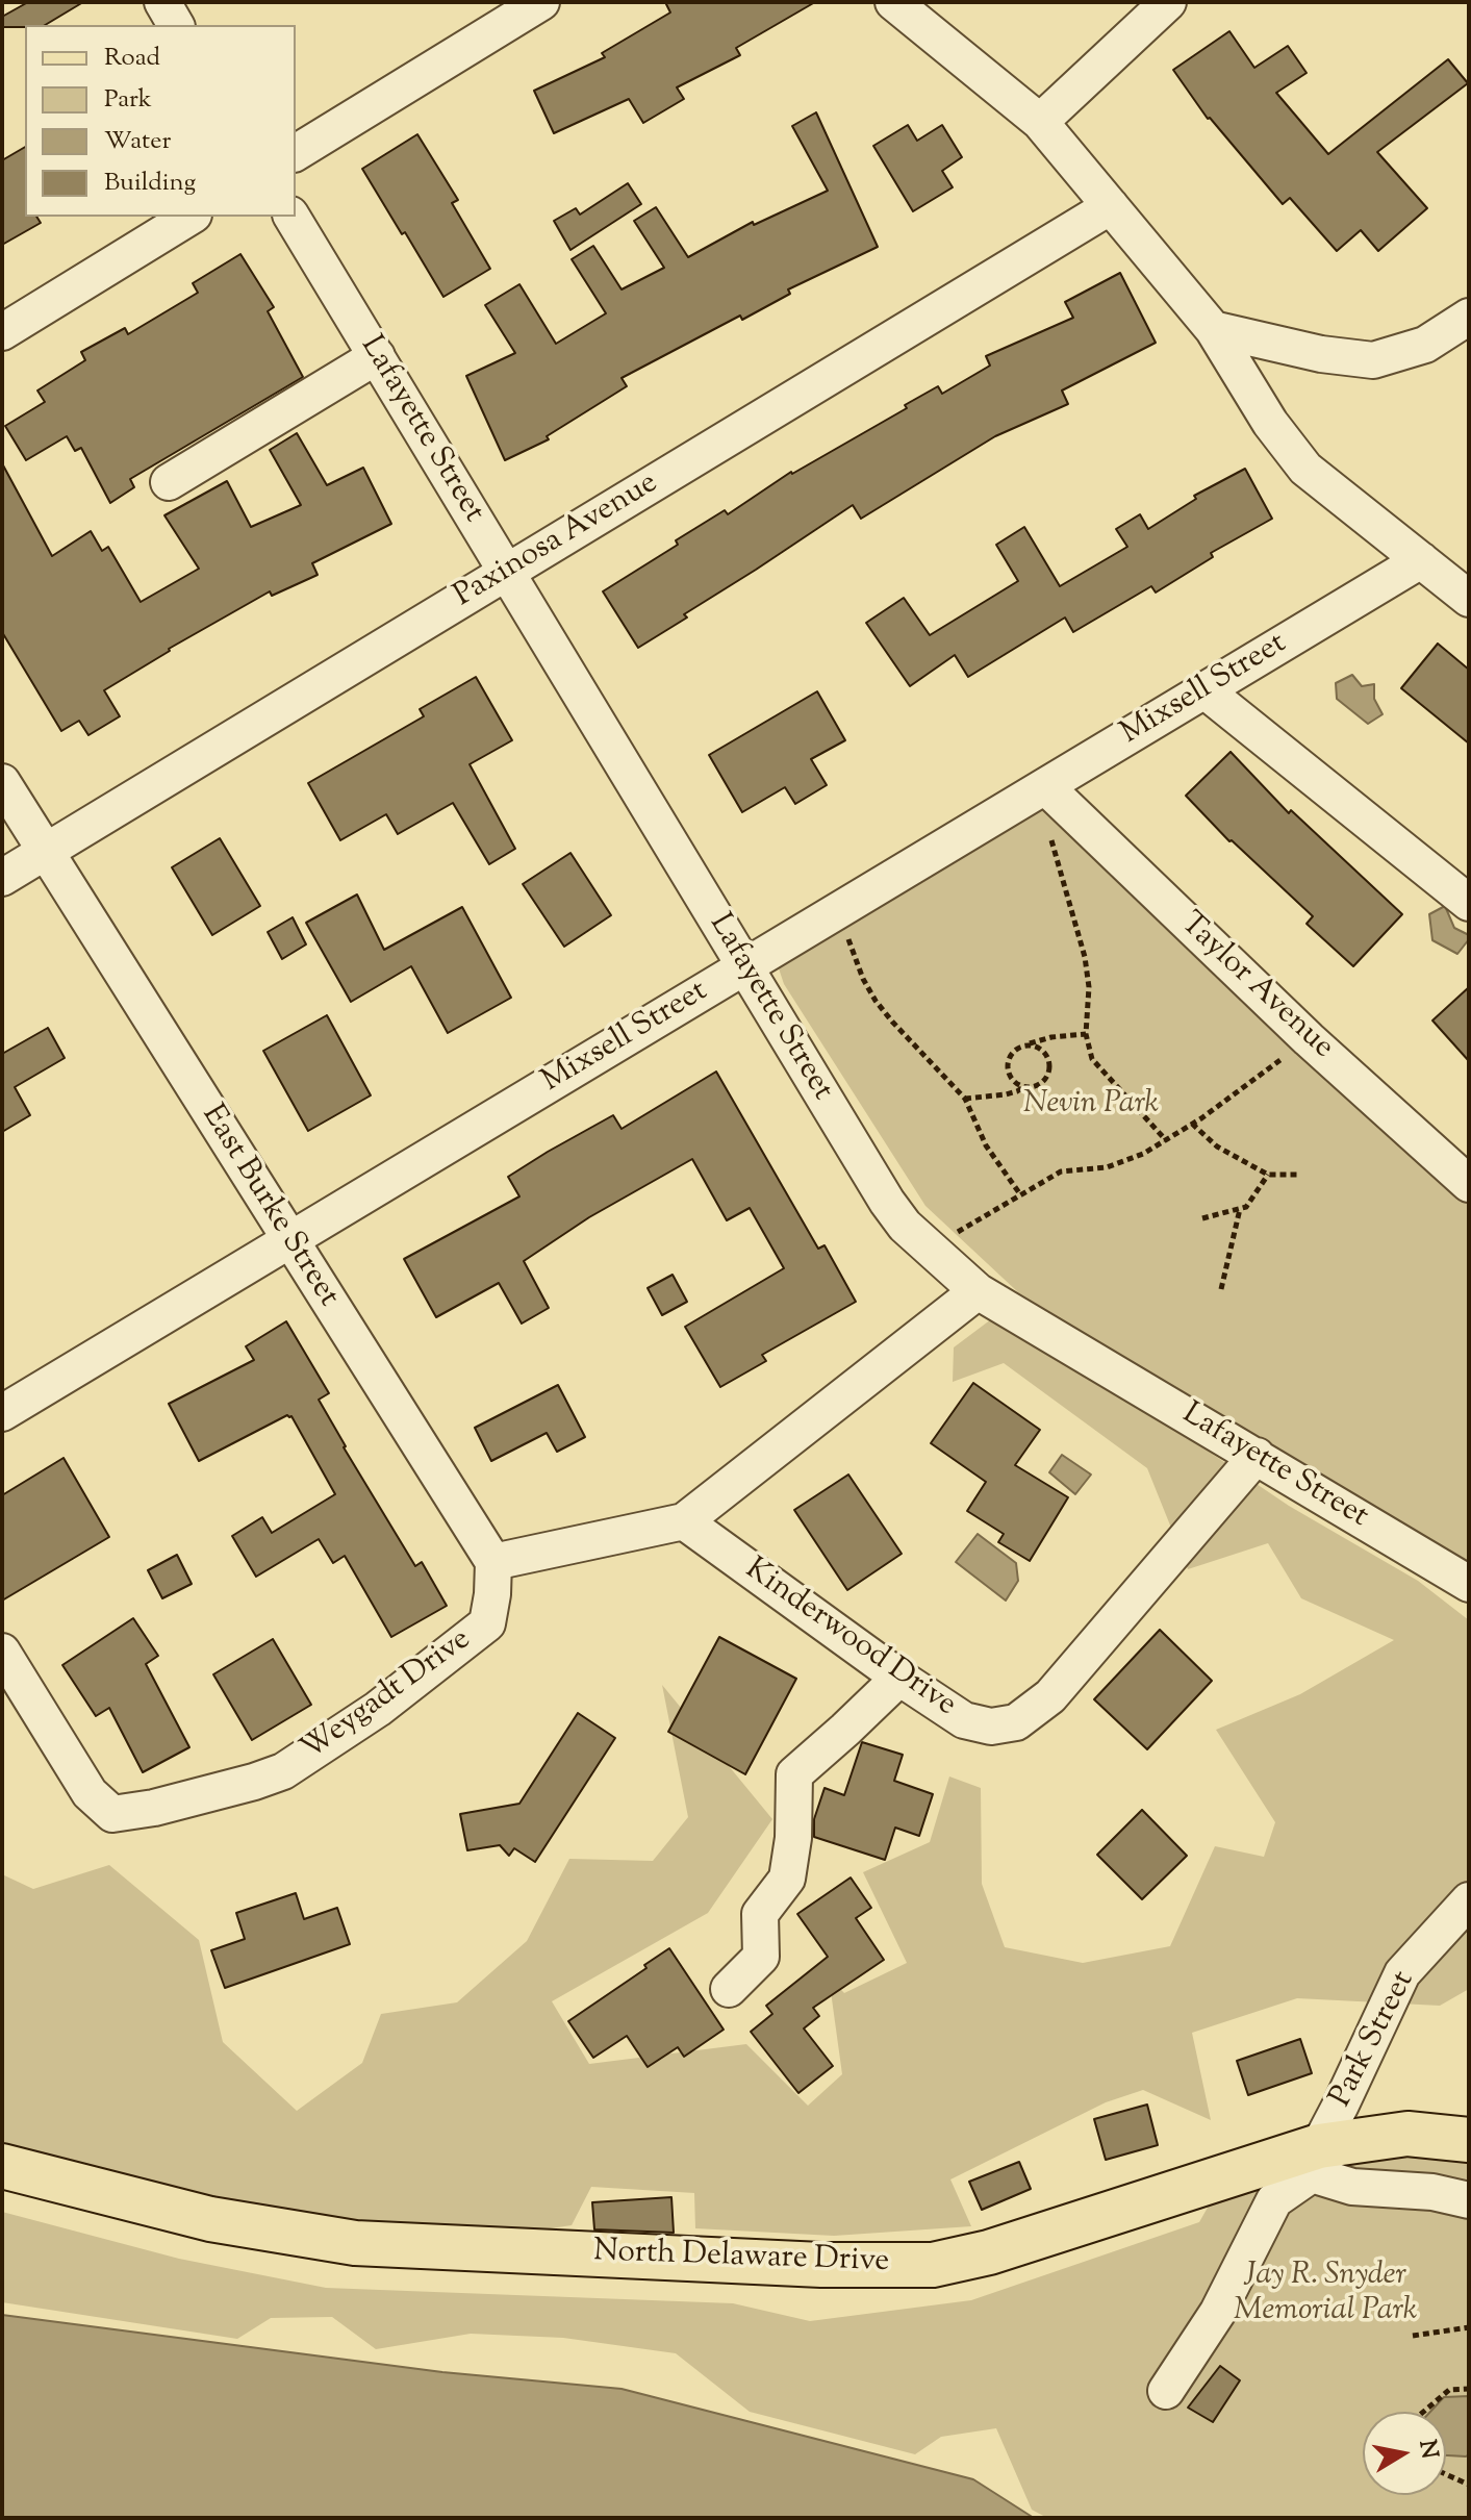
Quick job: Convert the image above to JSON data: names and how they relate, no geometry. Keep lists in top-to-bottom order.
{
  "streets": {
    "main road": ["North Delaware Drive"],
    "street": [
      "Lafayette Street",
      "Paxinosa Avenue",
      "Mixsell Street",
      "Taylor Avenue",
      "East Burke Street",
      "Kinderwood Drive",
      "Weygadt Drive",
      "Park Street"
    ]
  },
  "crossings": [
    ["Lafayette Street", "Paxinosa Avenue"],
    ["Lafayette Street", "Mixsell Street"],
    ["Lafayette Street", "Kinderwood Drive"],
    ["Paxinosa Avenue", "East Burke Street"],
    ["Mixsell Street", "Taylor Avenue"],
    ["Mixsell Street", "East Burke Street"],
    ["East Burke Street", "Weygadt Drive"],
    ["Park Street", "North Delaware Drive"]
  ],
  "parks": ["Nevin Park", "Jay R. Snyder Memorial Park"],
  "legend": [
    "Road",
    "Park",
    "Water",
    "Building"
  ],
  "north": "right"
}
